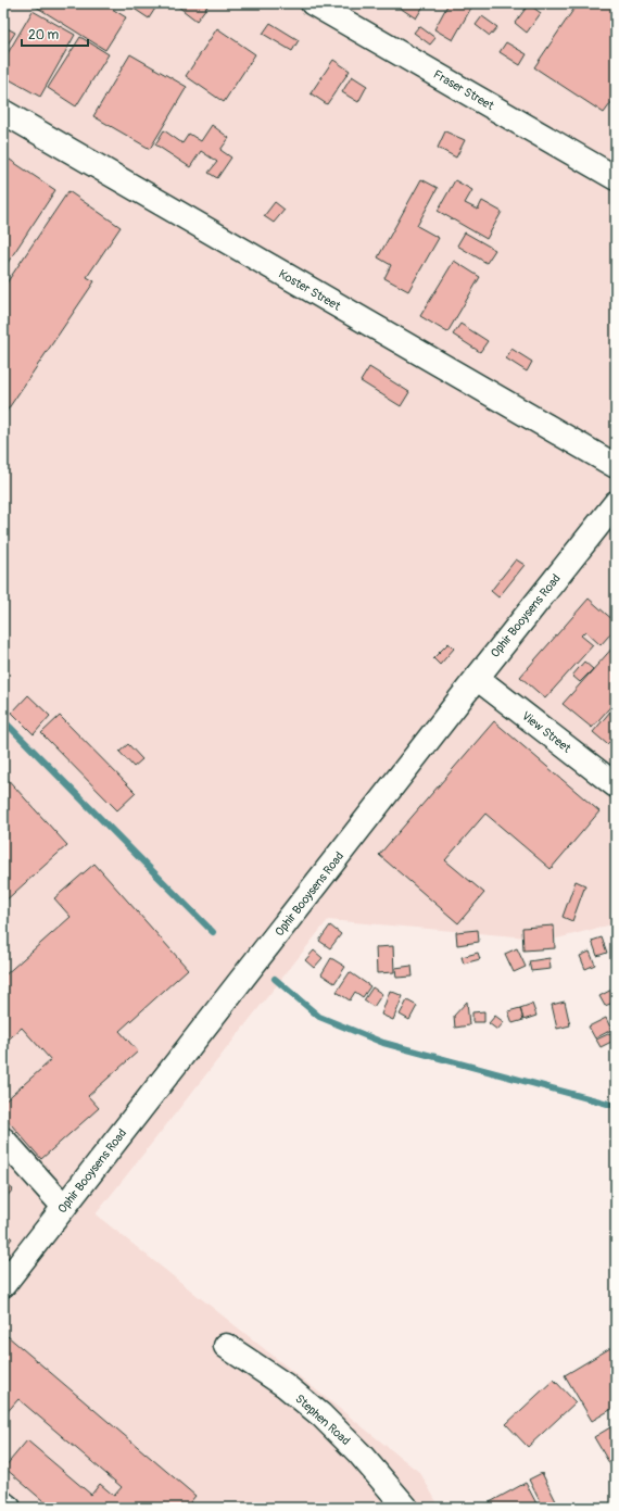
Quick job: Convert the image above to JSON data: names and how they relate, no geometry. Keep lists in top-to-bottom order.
{
  "streets": {
    "street": [
      "Fraser Street",
      "Koster Street",
      "Ophir Booysens Road",
      "View Street",
      "Stephen Road"
    ]
  },
  "crossings": [
    ["Ophir Booysens Road", "View Street"]
  ],
  "scale_bar": "20 m"
}
